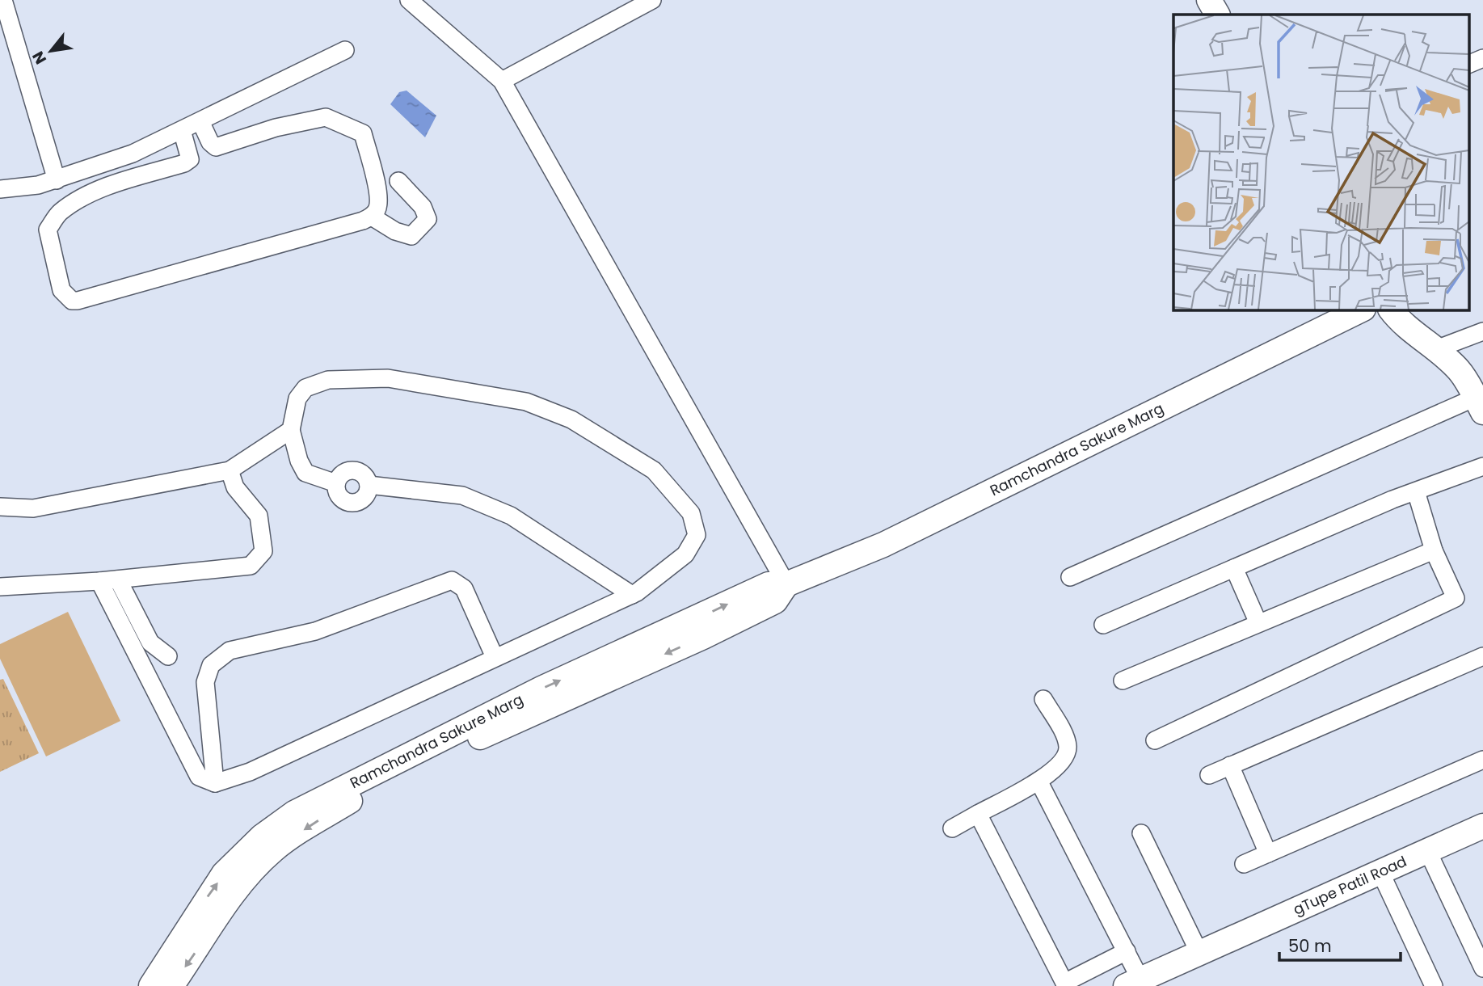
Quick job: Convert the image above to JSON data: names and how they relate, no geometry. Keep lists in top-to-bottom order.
{
  "streets": {
    "street": ["Ramchandra Sakure Marg", "gTupe Patil Road"]
  },
  "scale_bar": "50 m",
  "north": "bottom left"
}
